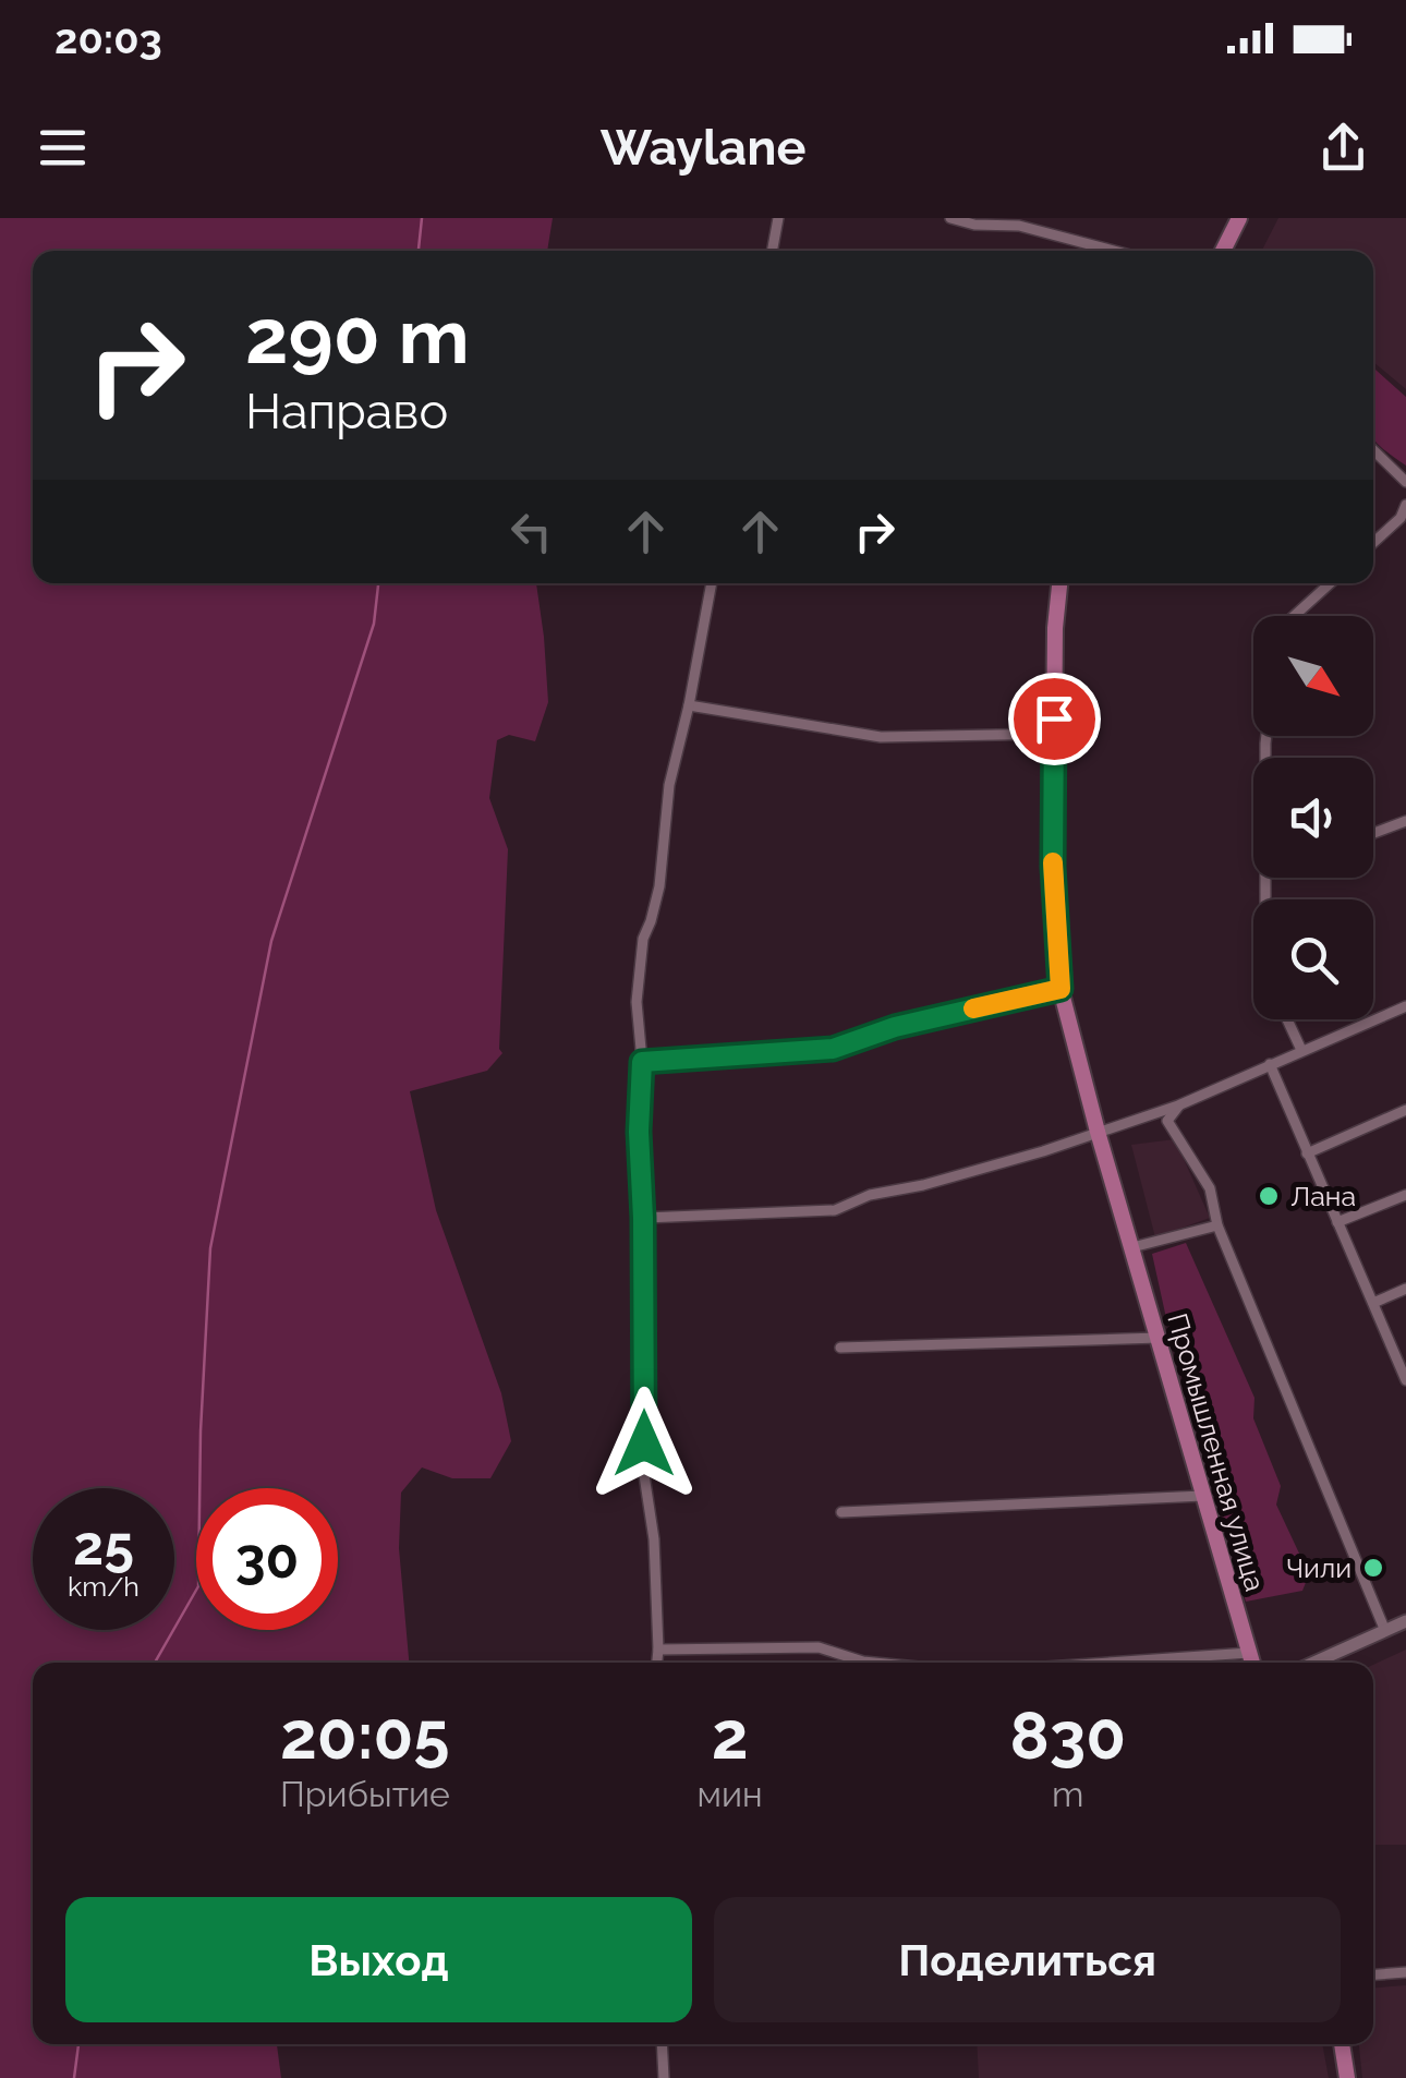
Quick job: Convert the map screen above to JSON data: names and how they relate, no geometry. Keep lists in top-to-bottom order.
{
  "streets": {
    "main road": ["Промышленная улица"]
  },
  "places": ["Лана", "Чили"],
  "north": "bottom right",
  "page": {
    "status": "20:03",
    "header": "Waylane",
    "turn": ["290 m", "Направо"],
    "speed": "25 km/h",
    "limit": "30",
    "eta": [
      "20:05",
      "Прибытие",
      "2",
      "мин",
      "830",
      "m"
    ],
    "buttons": ["Выход", "Поделиться"]
  }
}
